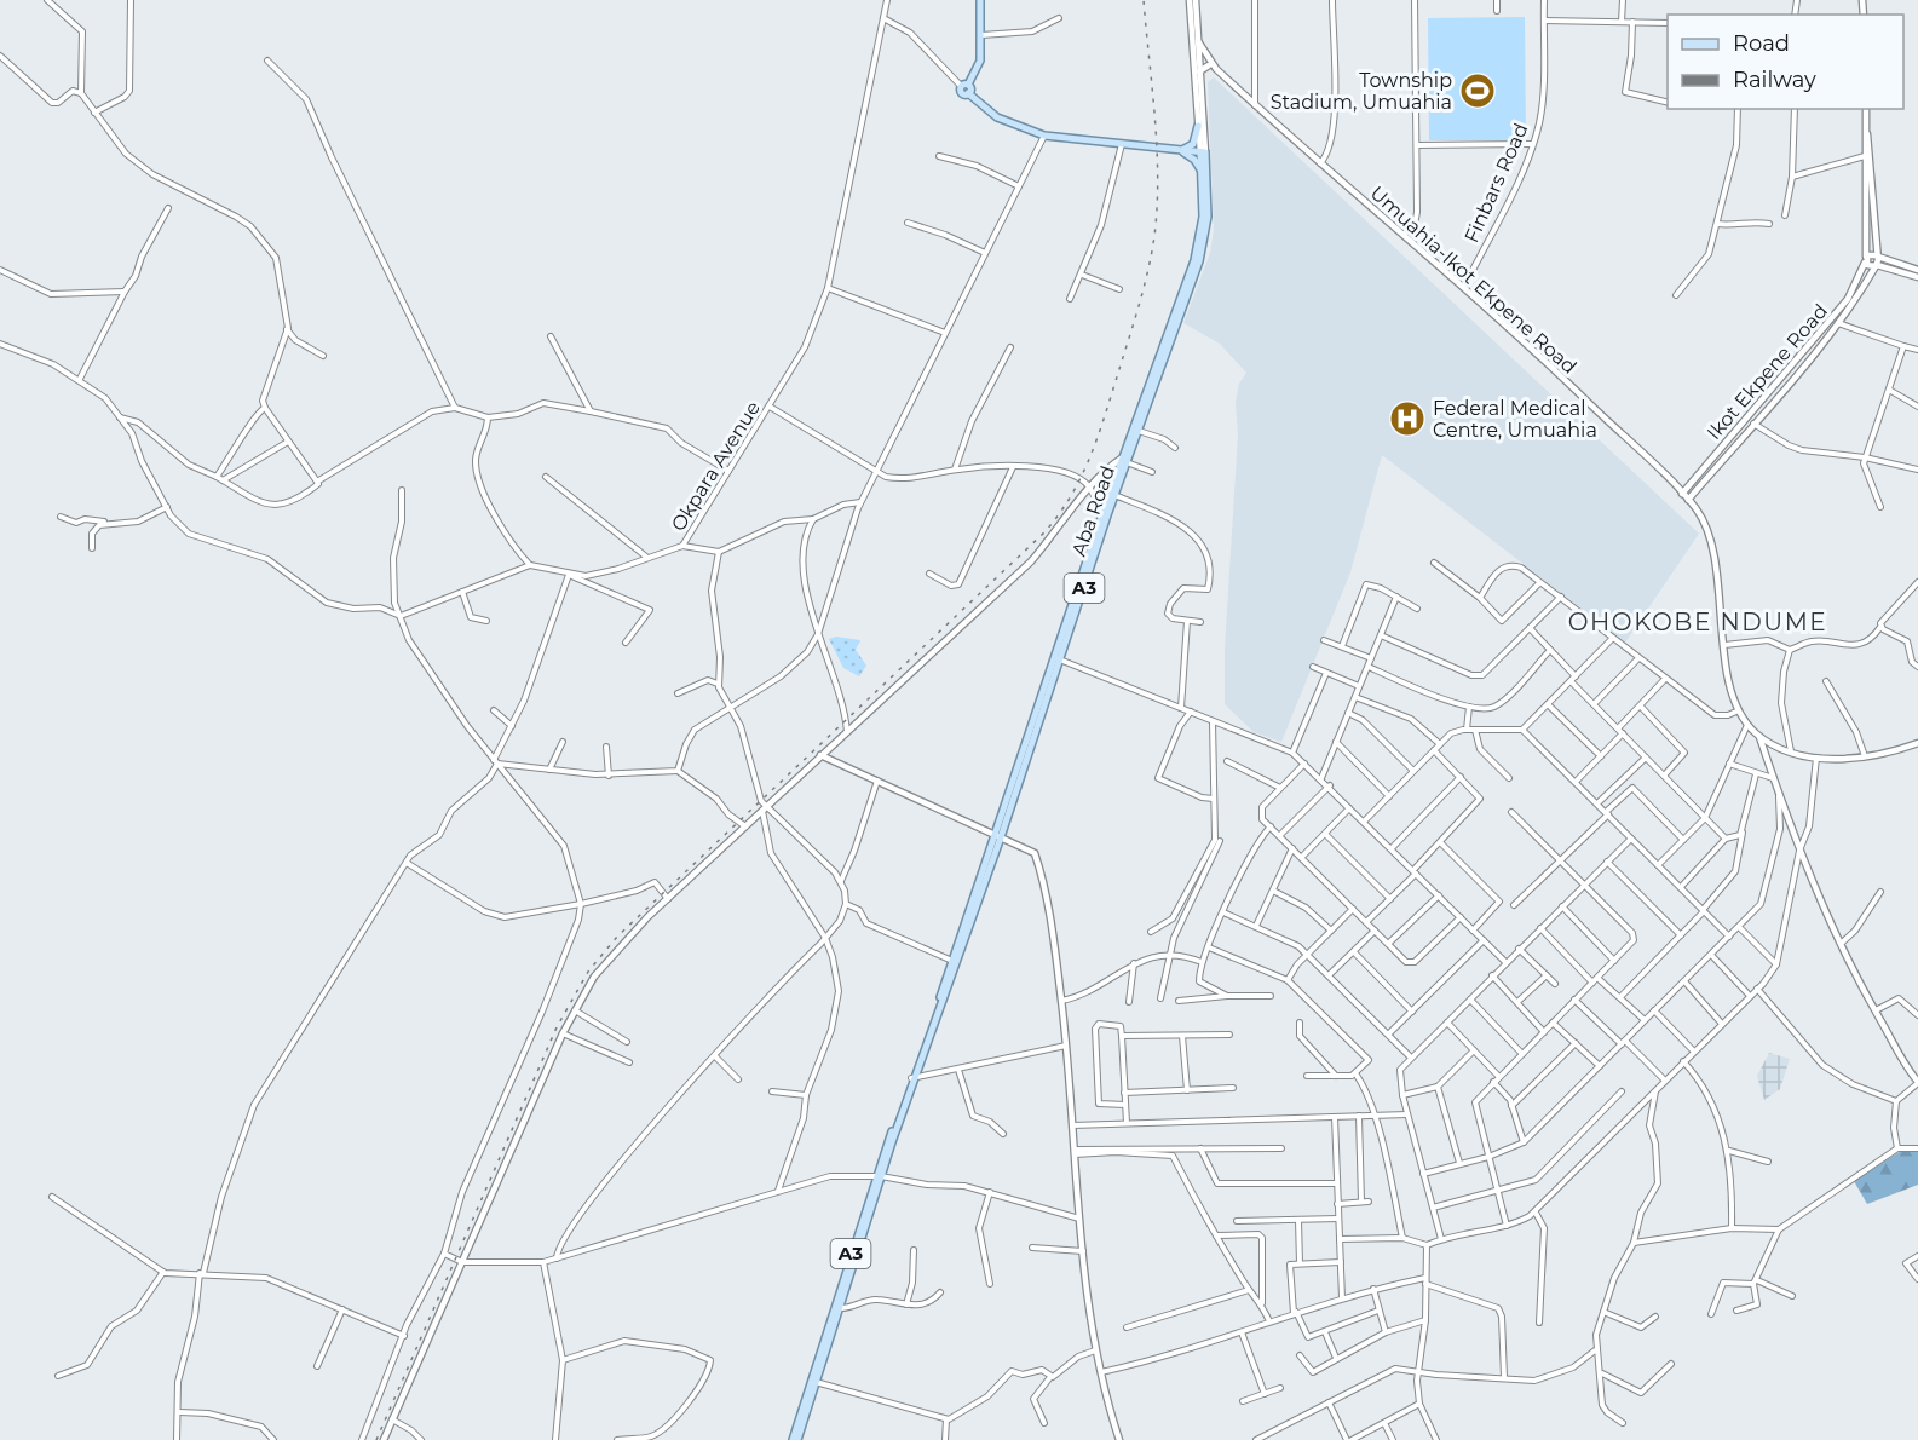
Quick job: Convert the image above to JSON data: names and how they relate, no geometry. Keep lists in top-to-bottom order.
{
  "streets": {
    "main road": ["Aba Road", "A3"],
    "street": [
      "Finbars Road",
      "Umuahia-Ikot Ekpene Road",
      "Ikot Ekpene Road",
      "Okpara Avenue"
    ]
  },
  "crossings": [
    ["Finbars Road", "Umuahia-Ikot Ekpene Road"],
    ["Umuahia-Ikot Ekpene Road", "Ikot Ekpene Road"],
    ["Aba Road", "A3"]
  ],
  "districts": ["OHOKOBE NDUME"],
  "places": {
    "sports": ["Township Stadium, Umuahia"],
    "hospital": ["Federal Medical Centre, Umuahia"]
  },
  "legend": ["Road", "Railway"]
}
